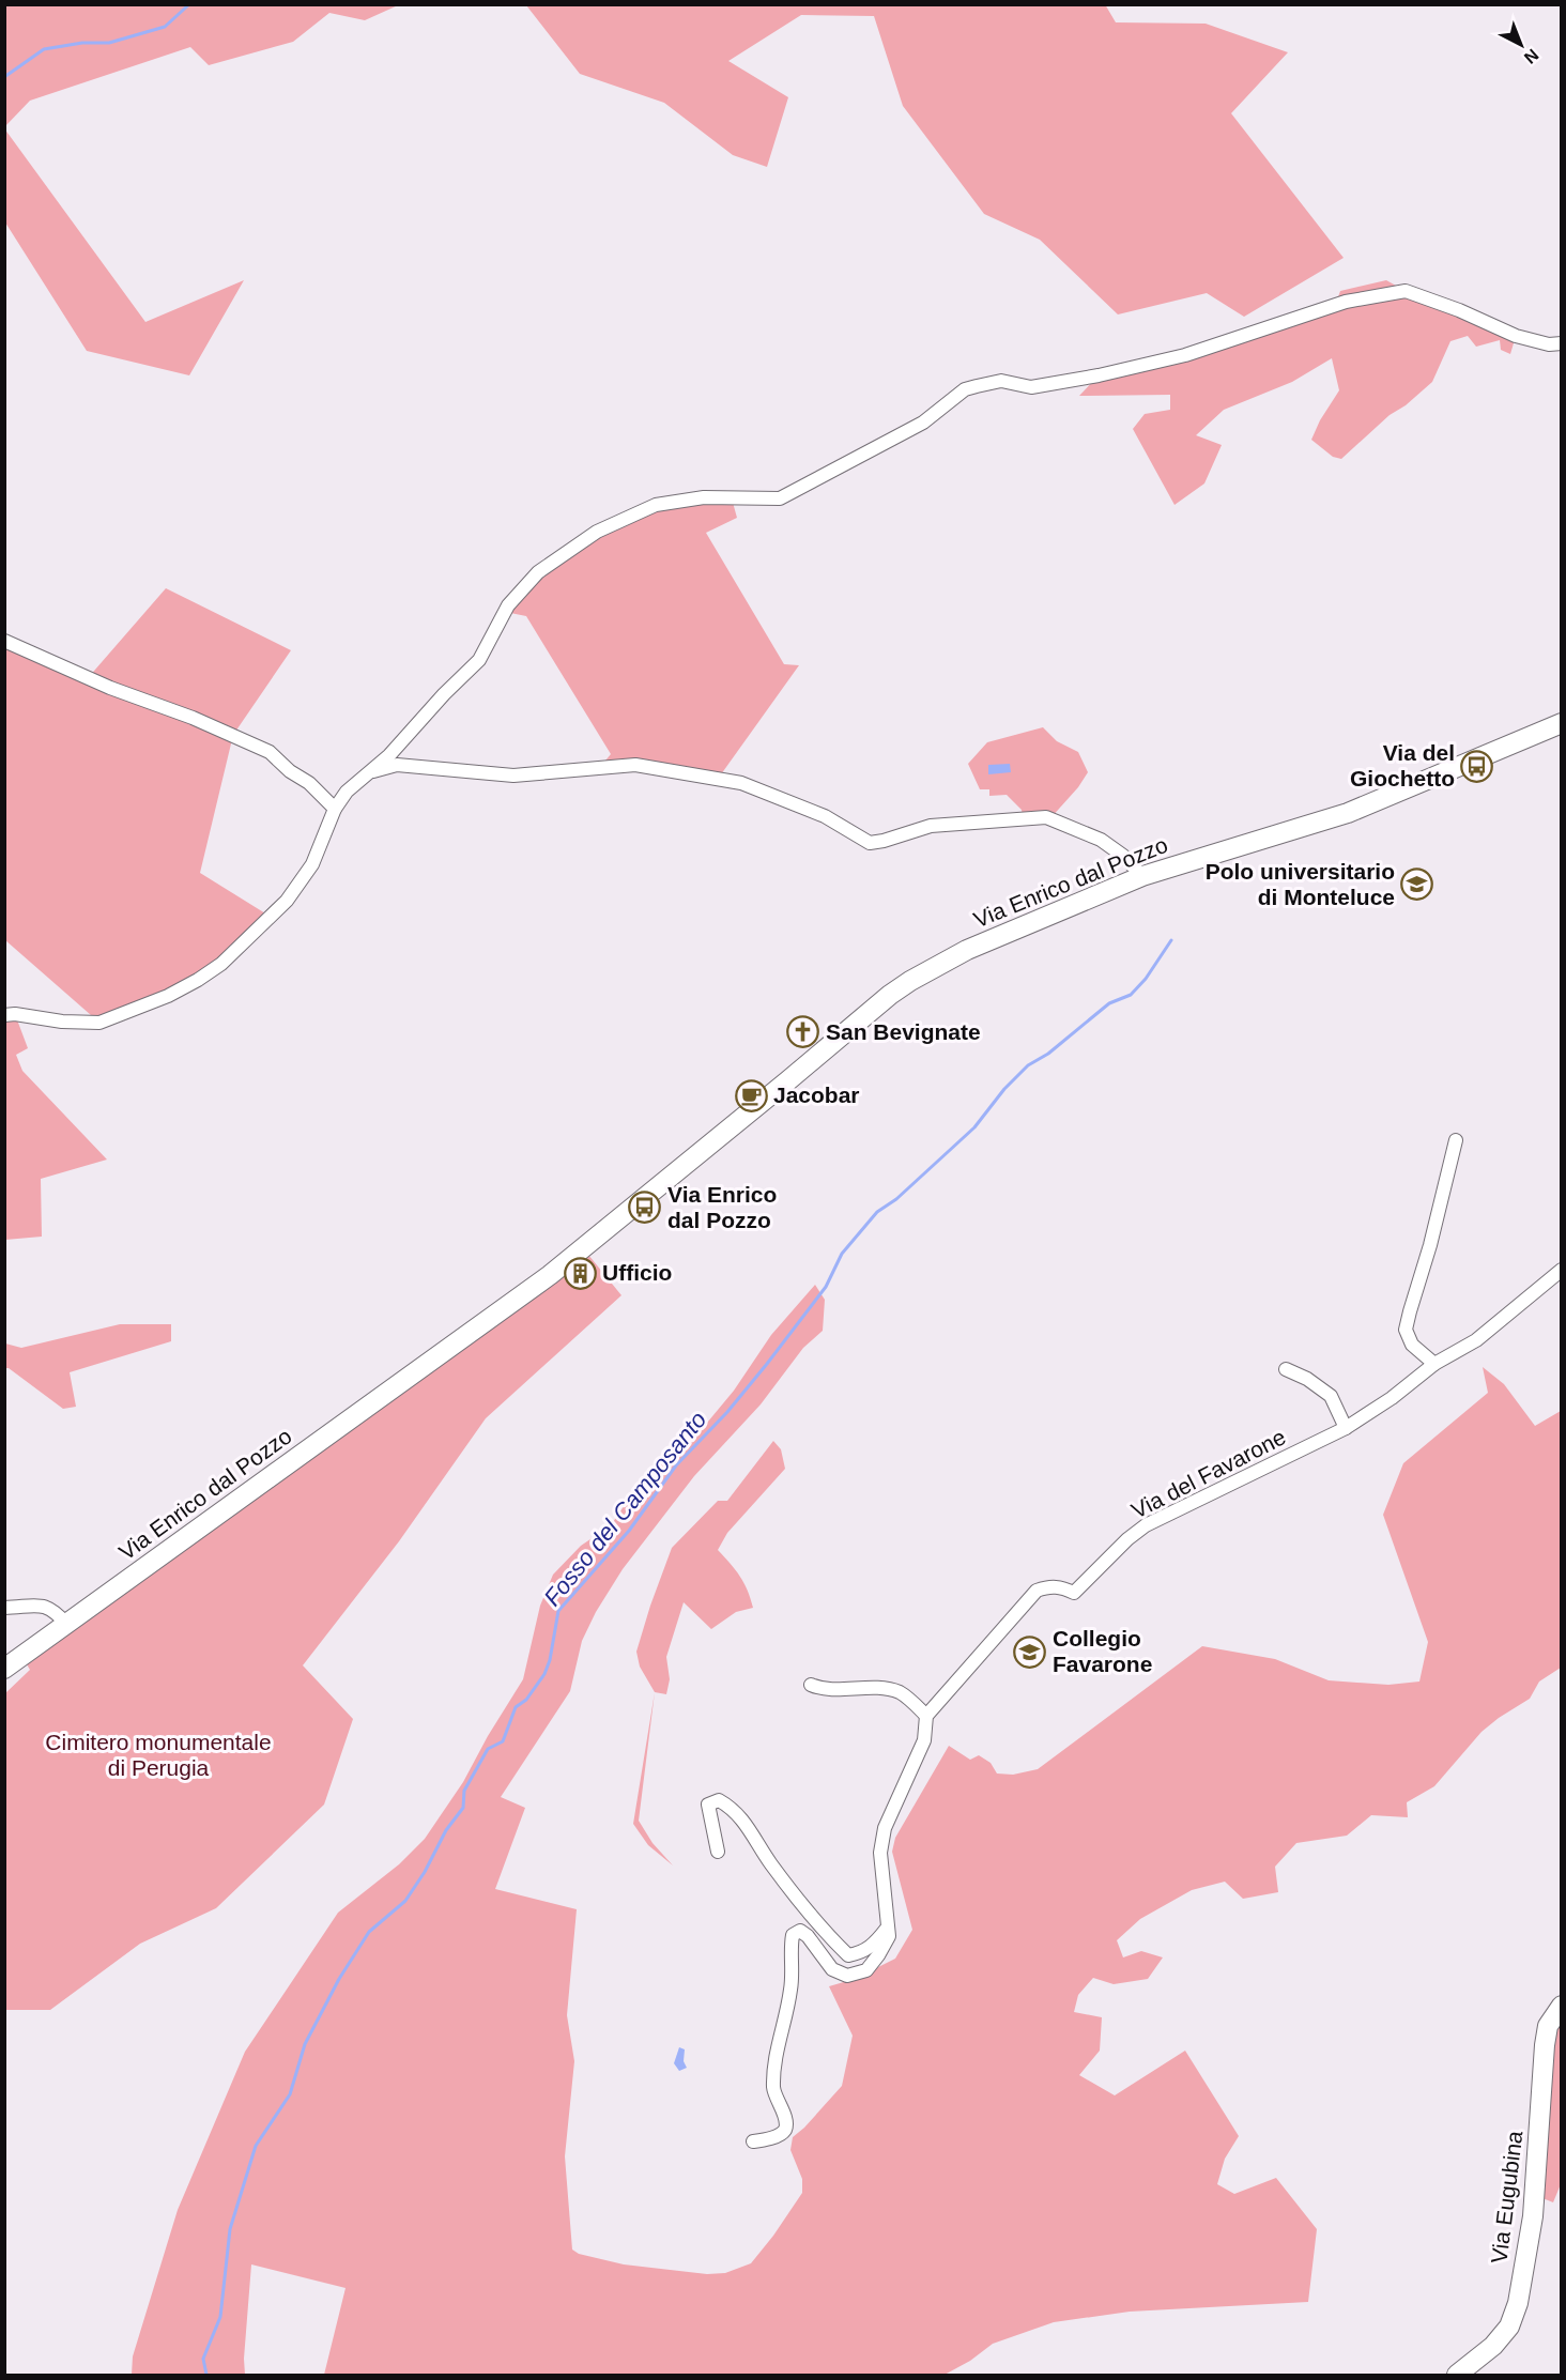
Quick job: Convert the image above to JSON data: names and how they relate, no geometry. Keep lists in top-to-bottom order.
{
  "streets": {
    "street": ["Via Enrico dal Pozzo", "Via del Favarone", "Via Eugubina"]
  },
  "water": ["Fosso del Camposanto"],
  "parks": ["Cimitero monumentale di Perugia"],
  "places": {
    "bus stop": ["Via del Giochetto", "Via Enrico dal Pozzo"],
    "school or university": ["Polo universitario di Monteluce", "Collegio Favarone"],
    "church": ["San Bevignate"],
    "cafe": ["Jacobar"],
    "building": ["Ufficio"]
  },
  "north": "bottom right"
}
